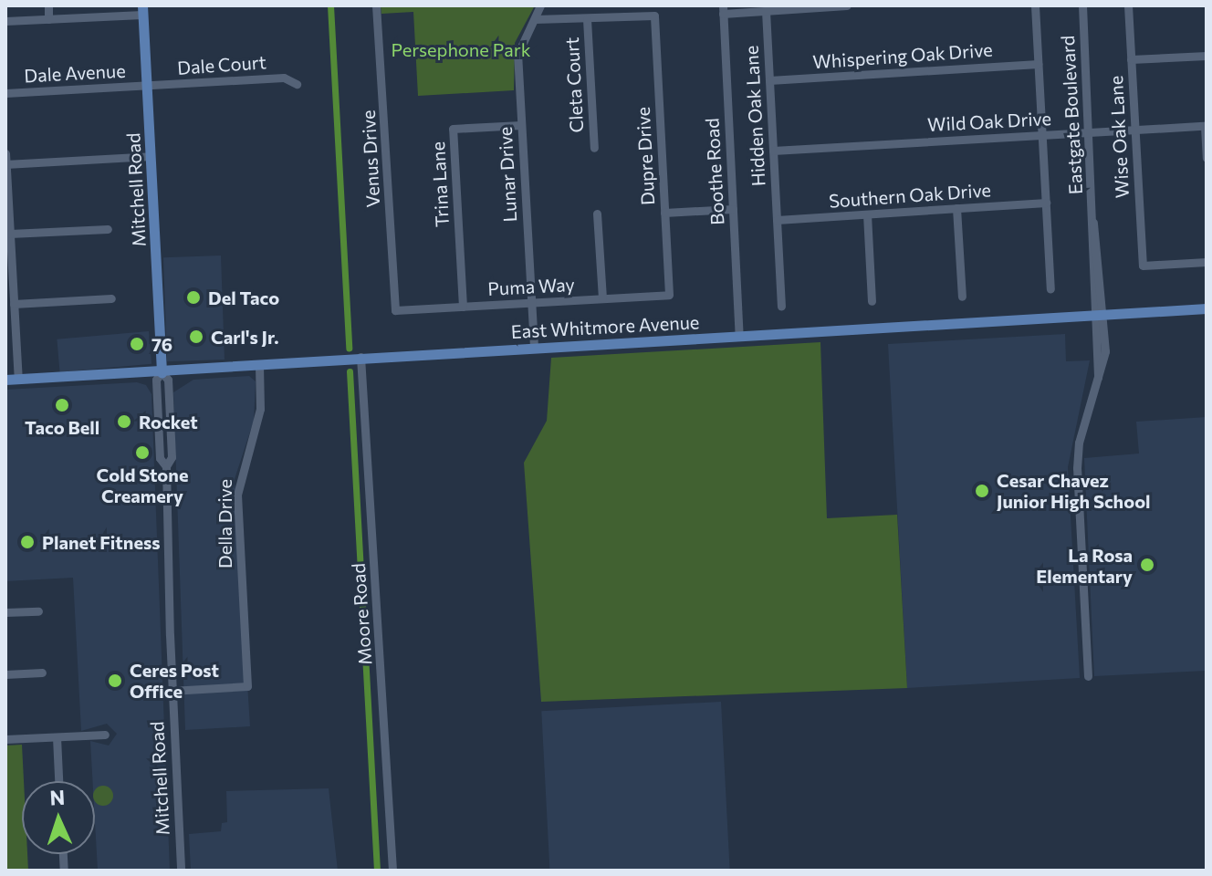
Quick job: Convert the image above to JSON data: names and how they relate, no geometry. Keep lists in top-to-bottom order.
{
  "streets": {
    "main road": ["Mitchell Road", "East Whitmore Avenue"],
    "street": [
      "Whispering Oak Drive",
      "Dale Court",
      "Dale Avenue",
      "Cleta Court",
      "Eastgate Boulevard",
      "Hidden Oak Lane",
      "Wild Oak Drive",
      "Wise Oak Lane",
      "Dupre Drive",
      "Venus Drive",
      "Boothe Road",
      "Lunar Drive",
      "Trina Lane",
      "Southern Oak Drive",
      "Puma Way",
      "Della Drive",
      "Moore Road"
    ]
  },
  "crossings": [
    ["Whispering Oak Drive", "Hidden Oak Lane"],
    ["Dale Court", "Dale Avenue"],
    ["Dale Court", "Mitchell Road"],
    ["Dale Avenue", "Mitchell Road"],
    ["Cleta Court", "Dupre Drive"],
    ["Eastgate Boulevard", "Wild Oak Drive"],
    ["Eastgate Boulevard", "East Whitmore Avenue"],
    ["Hidden Oak Lane", "Wild Oak Drive"],
    ["Hidden Oak Lane", "Southern Oak Drive"],
    ["Wild Oak Drive", "Wise Oak Lane"],
    ["Dupre Drive", "Puma Way"],
    ["Venus Drive", "Puma Way"],
    ["Boothe Road", "East Whitmore Avenue"],
    ["Lunar Drive", "Trina Lane"],
    ["Lunar Drive", "Puma Way"],
    ["Lunar Drive", "East Whitmore Avenue"],
    ["Trina Lane", "Puma Way"],
    ["Mitchell Road", "East Whitmore Avenue"],
    ["Mitchell Road", "Della Drive"],
    ["East Whitmore Avenue", "Della Drive"],
    ["East Whitmore Avenue", "Moore Road"]
  ],
  "parks": ["Persephone Park"],
  "places": [
    "Del Taco",
    "Carl's Jr.",
    "76",
    "Taco Bell",
    "Rocket",
    "Cold Stone Creamery",
    "Cesar Chavez Junior High School",
    "Planet Fitness",
    "La Rosa Elementary",
    "Ceres Post Office"
  ],
  "north": "top"
}
